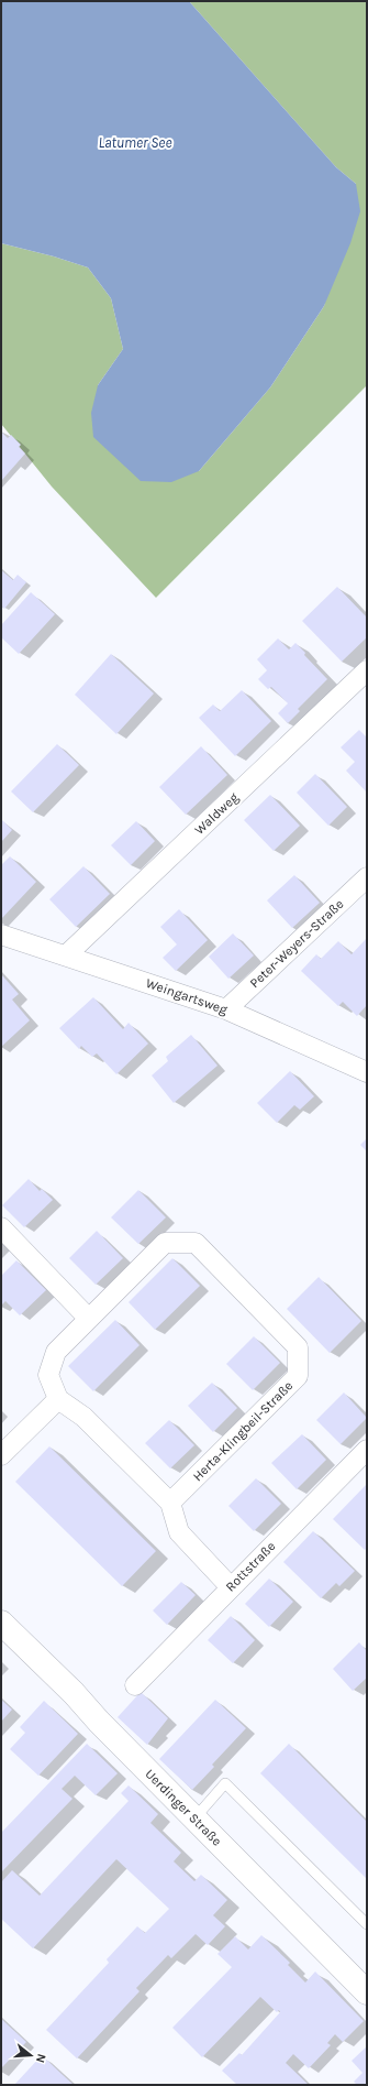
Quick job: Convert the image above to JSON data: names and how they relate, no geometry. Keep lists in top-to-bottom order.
{
  "streets": {
    "street": [
      "Waldweg",
      "Peter-Weyers-Straße",
      "Weingartsweg",
      "Herta-Klingbeil-Straße",
      "Rottstraße",
      "Uerdinger Straße"
    ]
  },
  "crossings": [
    ["Waldweg", "Weingartsweg"],
    ["Peter-Weyers-Straße", "Weingartsweg"]
  ],
  "water": ["Latumer See"],
  "north": "right"
}
